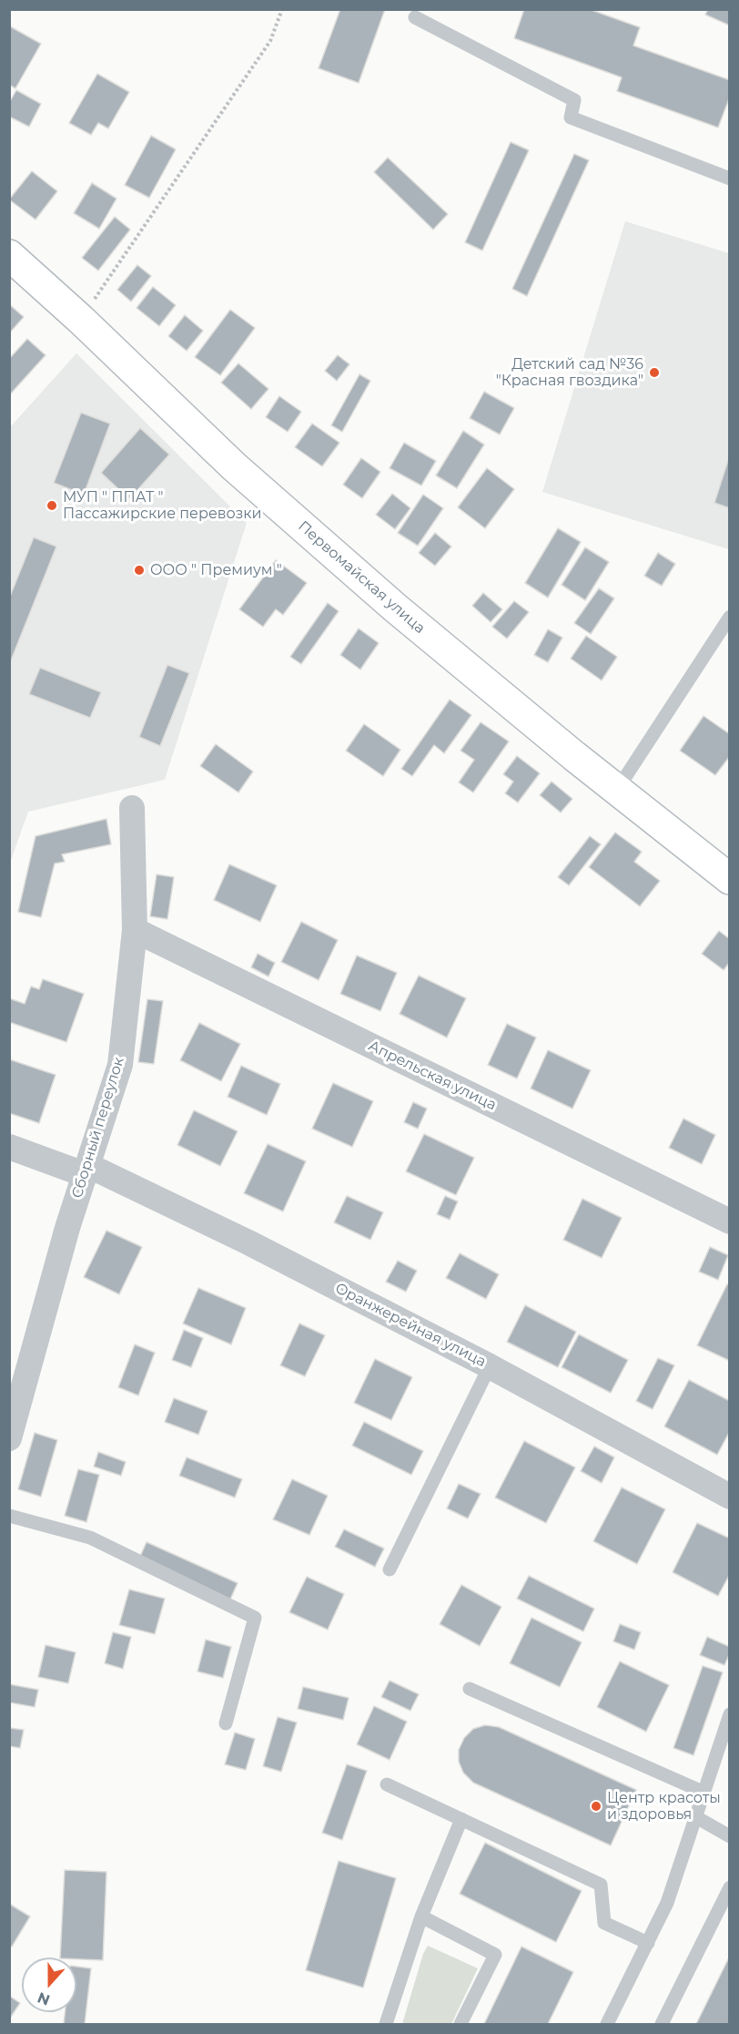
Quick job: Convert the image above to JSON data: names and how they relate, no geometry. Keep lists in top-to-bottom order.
{
  "streets": {
    "street": [
      "Первомайская улица",
      "Апрельская улица",
      "Сборный переулок",
      "Оранжерейная улица"
    ]
  },
  "crossings": [
    ["Апрельская улица", "Сборный переулок"],
    ["Сборный переулок", "Оранжерейная улица"]
  ],
  "places": [
    "Детский сад №36 \"Красная гвоздика\"",
    "МУП \" ППАТ \" Пассажирские перевозки",
    "ООО \" Премиум \"",
    "Центр красоты и здоровья"
  ],
  "north": "bottom"
}
